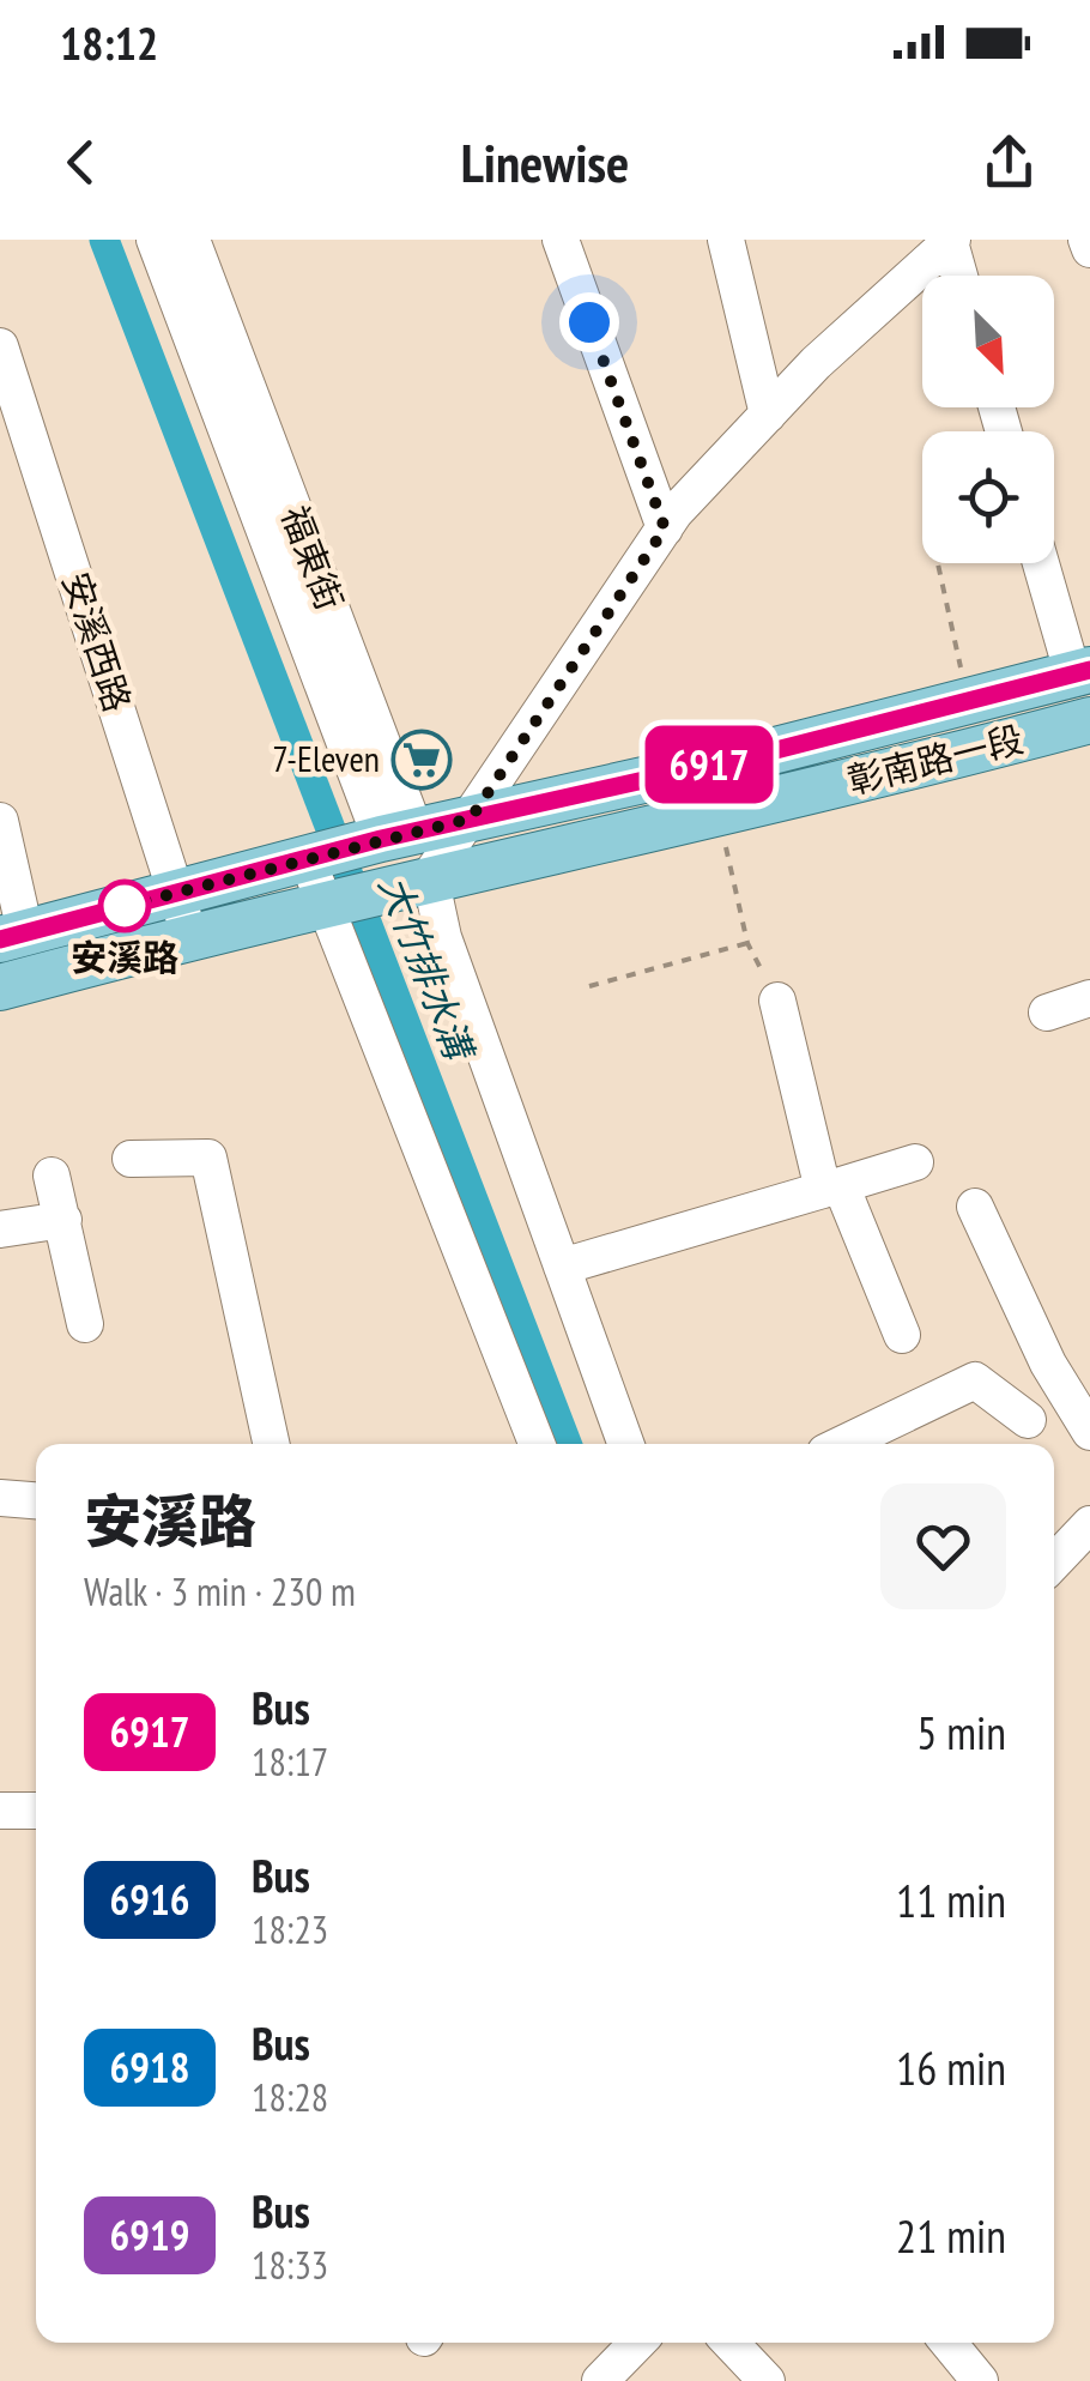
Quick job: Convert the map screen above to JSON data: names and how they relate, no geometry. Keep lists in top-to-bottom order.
{
  "streets": {
    "main road": ["彰南路一段"],
    "street": ["福東街", "安溪西路"]
  },
  "crossings": [
    ["福東街", "彰南路一段"],
    ["安溪西路", "彰南路一段"]
  ],
  "water": ["大竹排水溝"],
  "places": {
    "supermarket": ["7-Eleven"],
    "other": ["安溪路"]
  },
  "lines": ["bus line 6917"],
  "north": "bottom right",
  "page": {
    "status": "18:12",
    "header": "Linewise",
    "on_map": "6917",
    "heading": ["安溪路", "Walk · 3 min · 230 m"],
    "list": [
      {
        "mark": "6917",
        "name": "Bus",
        "note": "18:17",
        "value": "5 min"
      },
      {
        "mark": "6916",
        "name": "Bus",
        "note": "18:23",
        "value": "11 min"
      },
      {
        "mark": "6918",
        "name": "Bus",
        "note": "18:28",
        "value": "16 min"
      },
      {
        "mark": "6919",
        "name": "Bus",
        "note": "18:33",
        "value": "21 min"
      }
    ]
  }
}
